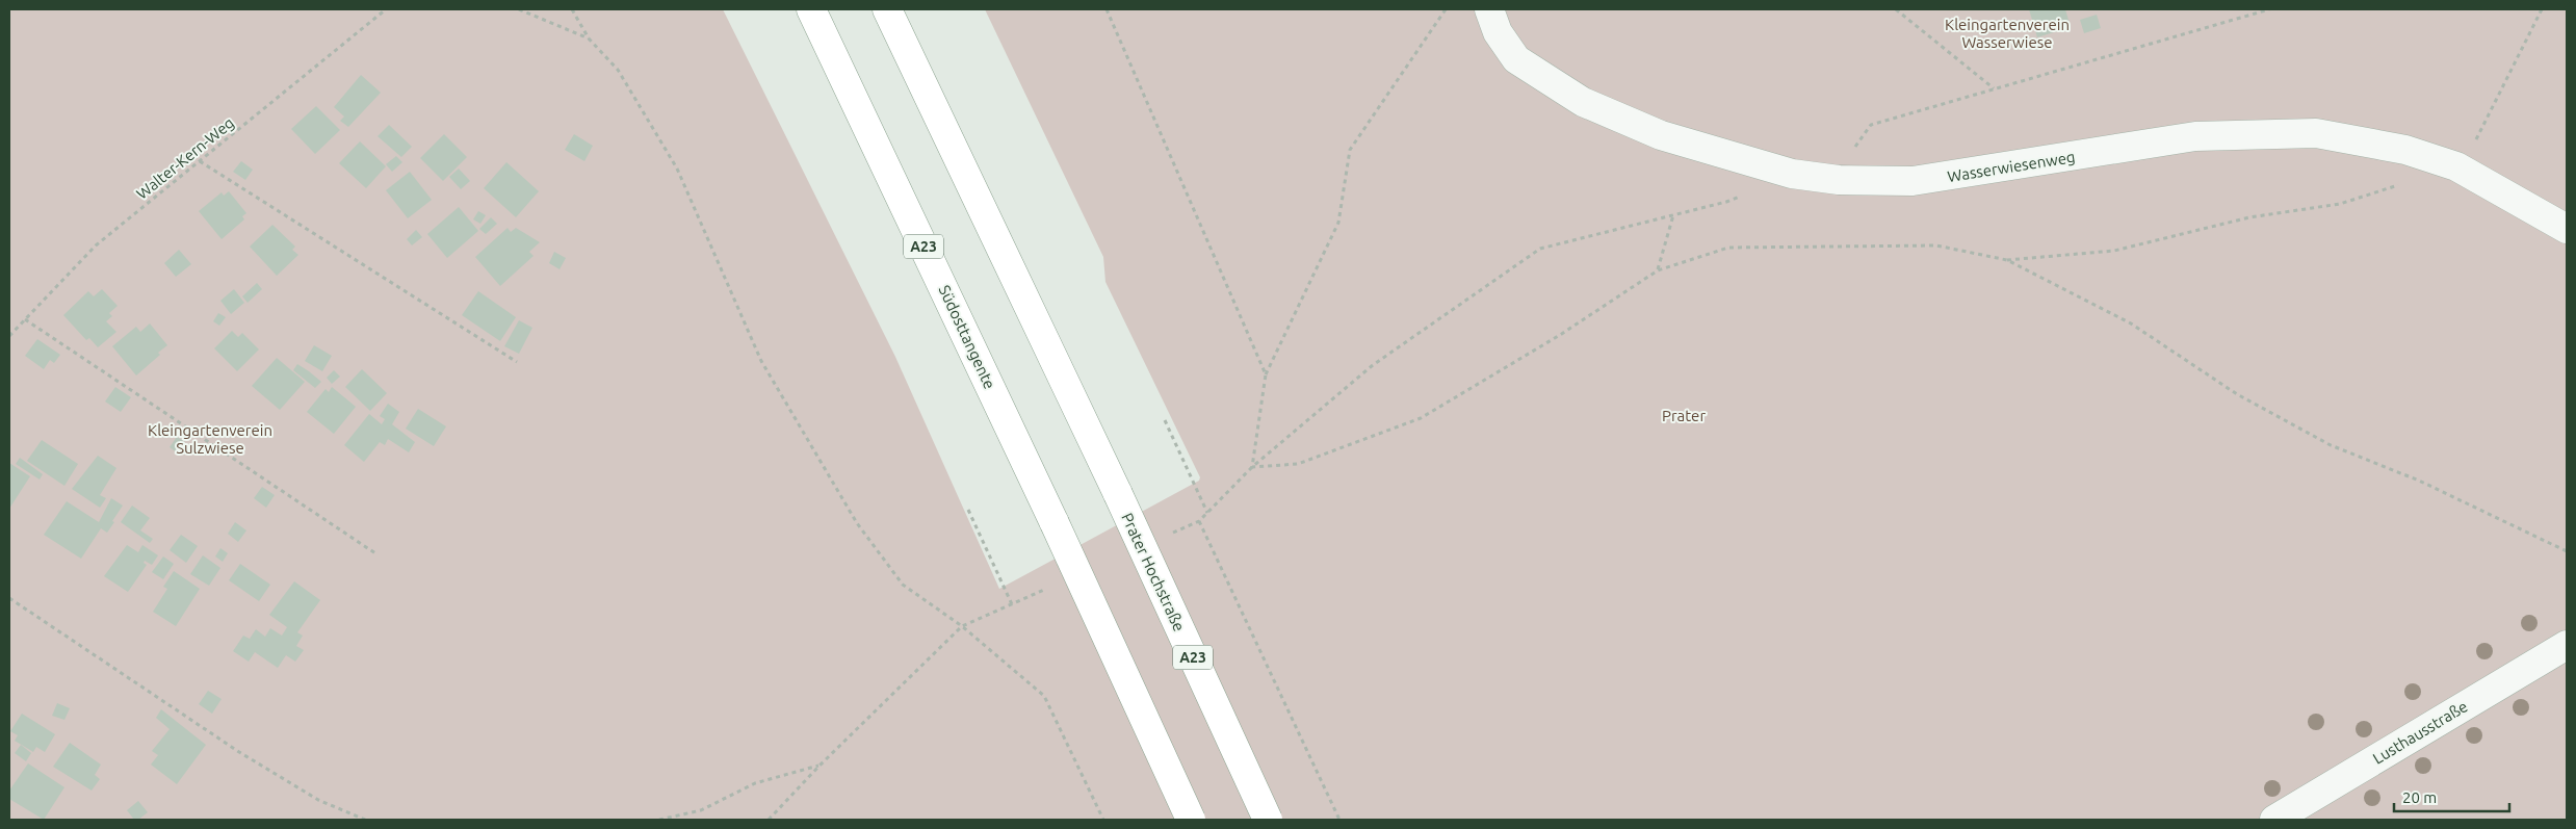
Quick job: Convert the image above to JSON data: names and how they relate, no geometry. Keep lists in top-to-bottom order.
{
  "streets": {
    "highway": ["A23", "Südosttangente", "Prater Hochstraße"],
    "street": ["Wasserwiesenweg", "Lusthausstraße"],
    "path": ["Walter-Kern-Weg"]
  },
  "parks": ["Kleingartenverein Wasserwiese", "Prater", "Kleingartenverein Sulzwiese"],
  "scale_bar": "20 m"
}
